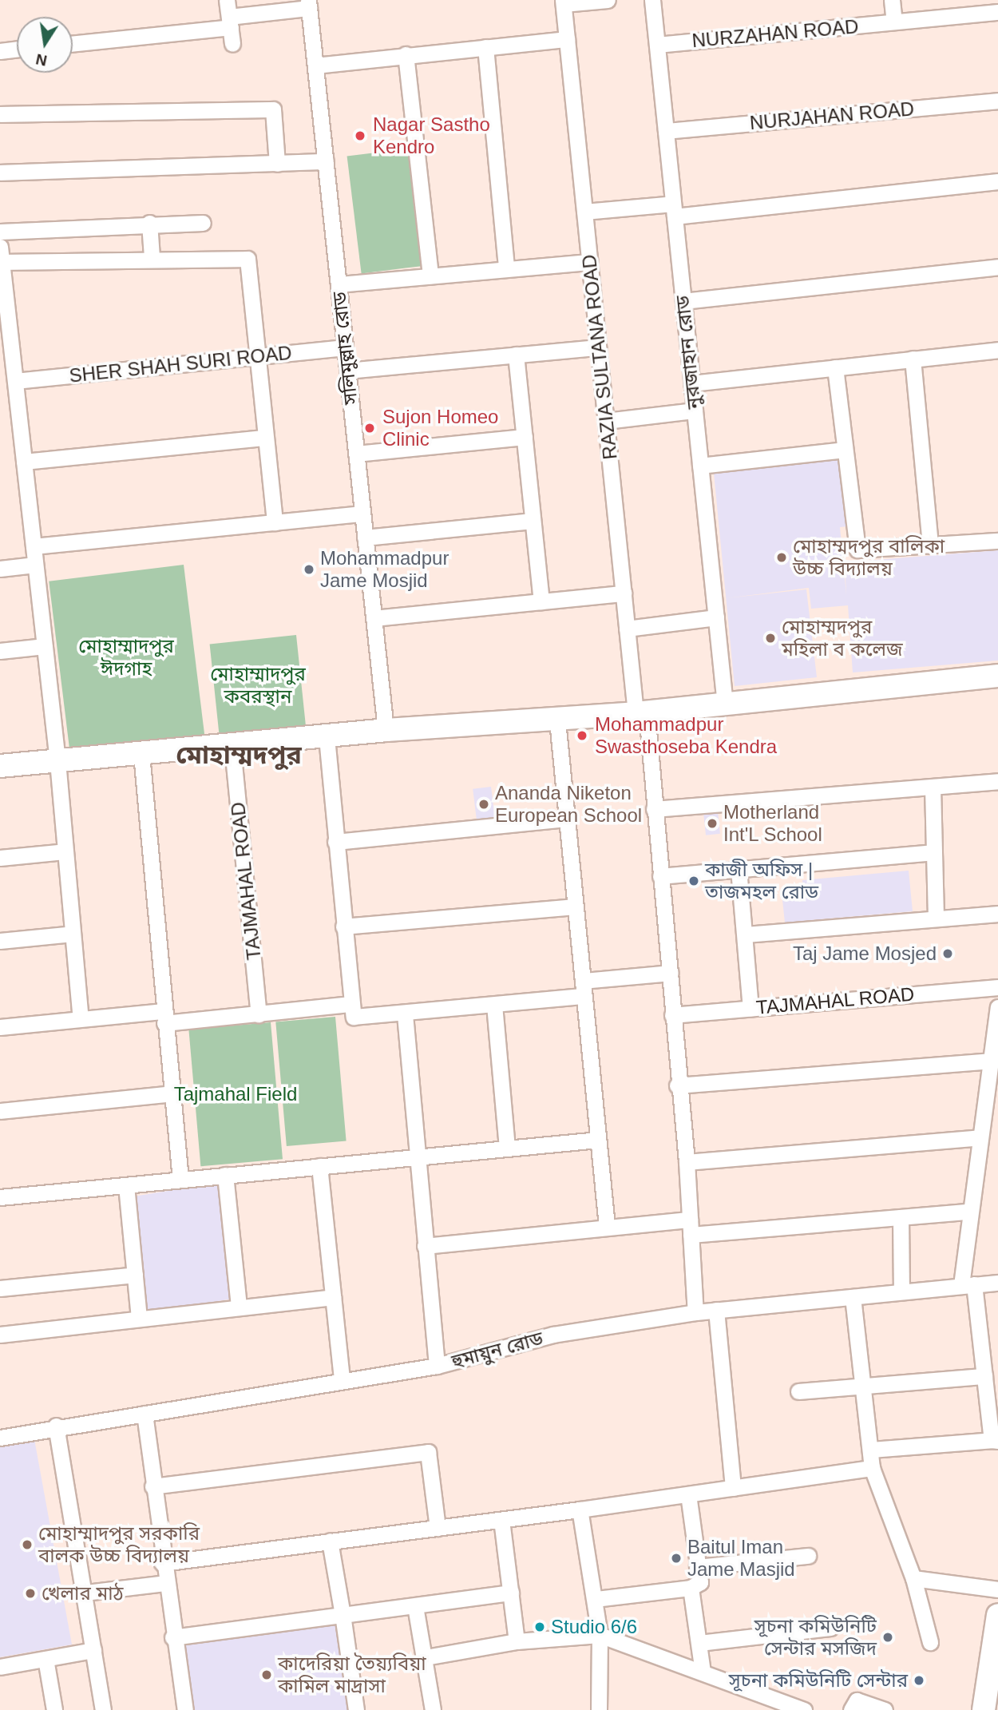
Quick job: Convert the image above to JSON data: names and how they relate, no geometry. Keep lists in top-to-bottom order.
{
  "streets": {
    "street": [
      "NURZAHAN ROAD",
      "NURJAHAN ROAD",
      "সলিমুল্লাহ রোড",
      "নুরজাহান রোড",
      "RAZIA SULTANA ROAD",
      "SHER SHAH SURI ROAD",
      "TAJMAHAL ROAD",
      "হুমায়ুন রোড"
    ]
  },
  "crossings": [
    ["NURZAHAN ROAD", "নুরজাহান রোড"],
    ["NURJAHAN ROAD", "নুরজাহান রোড"],
    ["সলিমুল্লাহ রোড", "SHER SHAH SURI ROAD"]
  ],
  "districts": ["মোহাম্মদপুর"],
  "parks": ["মোহাম্মাদপুর ঈদগাহ", "মোহাম্মাদপুর কবরস্থান", "Tajmahal Field"],
  "places": [
    "Nagar Sastho Kendro",
    "Sujon Homeo Clinic",
    "মোহাম্মদপুর বালিকা উচ্চ বিদ্যালয়",
    "Mohammadpur Jame Mosjid",
    "মোহাম্মদপুর মহিলা ব কলেজ",
    "Mohammadpur Swasthoseba Kendra",
    "Ananda Niketon European School",
    "Motherland Int'L School",
    "কাজী অফিস | তাজমহল রোড",
    "Taj Jame Mosjed",
    "মোহাম্মাদপুর সরকারি বালক উচ্চ বিদ্যালয়",
    "Baitul Iman Jame Masjid",
    "খেলার মাঠ",
    "Studio 6/6",
    "সূচনা কমিউনিটি সেন্টার মসজিদ",
    "কাদেরিয়া তৈয়্যবিয়া কামিল মাদ্রাসা",
    "সূচনা কমিউনিটি সেন্টার"
  ],
  "north": "bottom"
}
